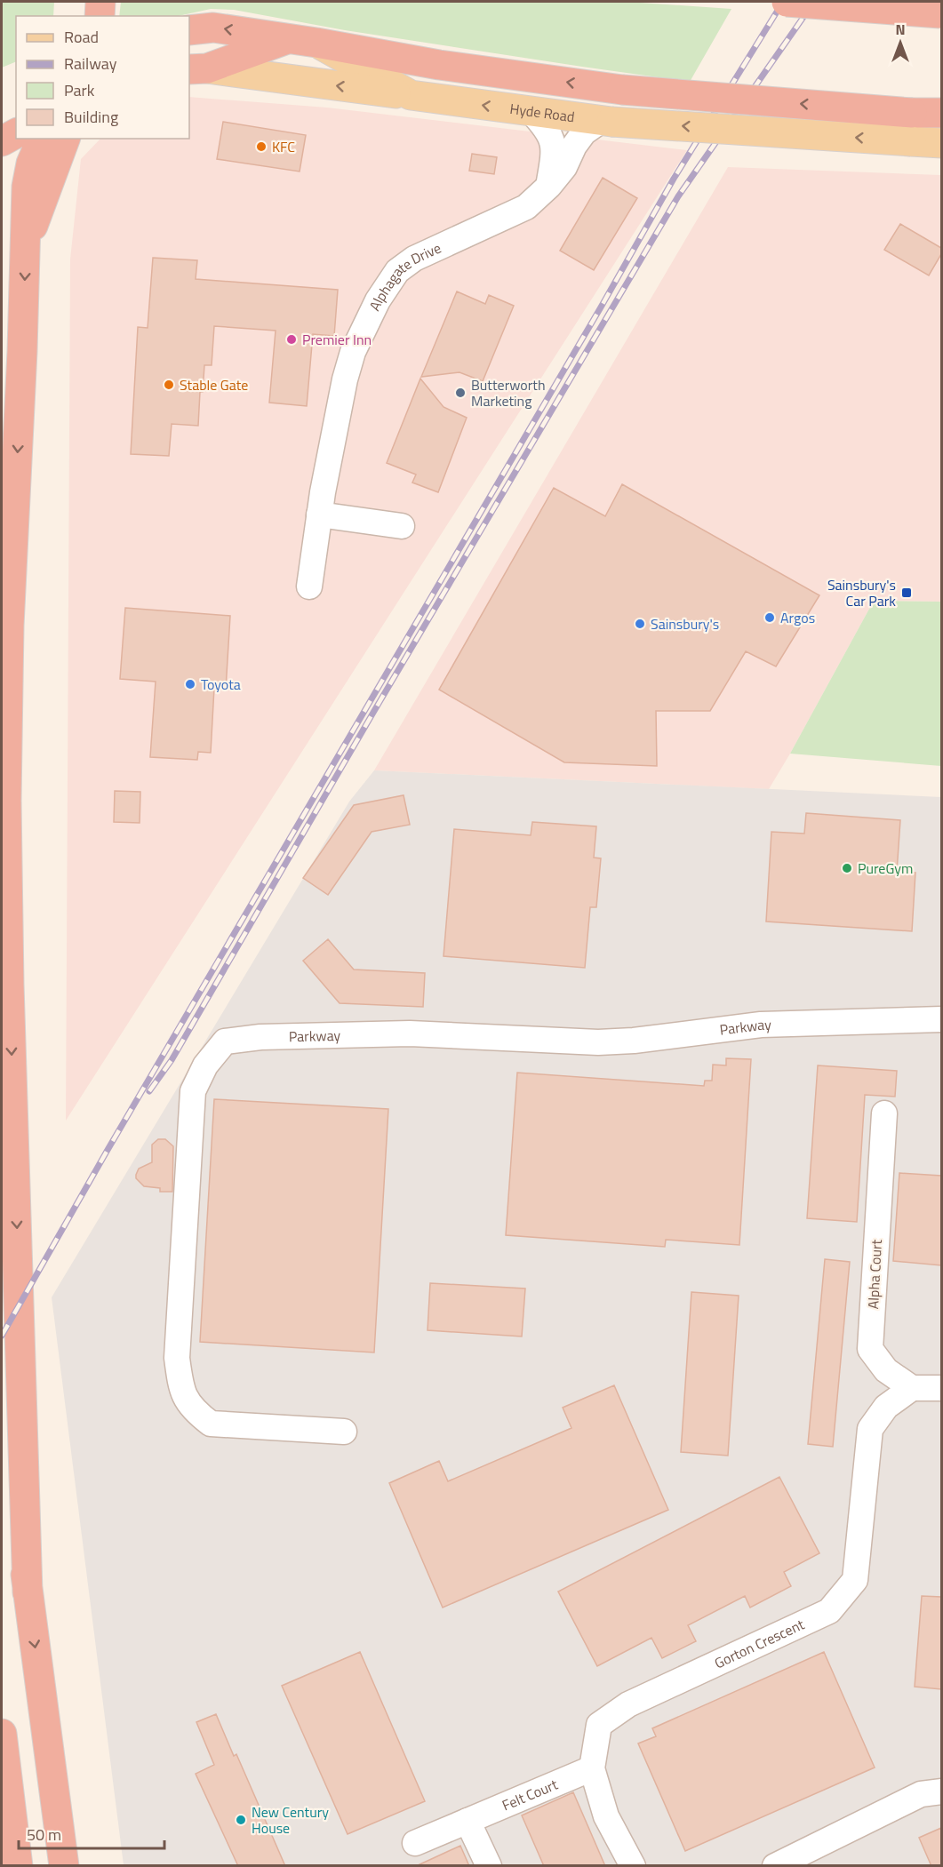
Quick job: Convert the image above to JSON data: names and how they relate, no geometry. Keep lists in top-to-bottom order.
{
  "streets": {
    "highway": ["Hyde Road"],
    "street": [
      "Alphagate Drive",
      "Parkway",
      "Alpha Court",
      "Gorton Crescent",
      "Felt Court"
    ]
  },
  "crossings": [
    ["Hyde Road", "Alphagate Drive"],
    ["Alpha Court", "Gorton Crescent"],
    ["Gorton Crescent", "Felt Court"]
  ],
  "places": {
    "other": [
      "KFC",
      "Premier Inn",
      "Stable Gate",
      "Butterworth Marketing",
      "Argos",
      "Sainsbury's",
      "Toyota",
      "PureGym",
      "New Century House"
    ],
    "transit": ["Sainsbury's Car Park"]
  },
  "legend": [
    "Road",
    "Railway",
    "Park",
    "Building"
  ],
  "scale_bar": "50 m",
  "north": "top"
}
